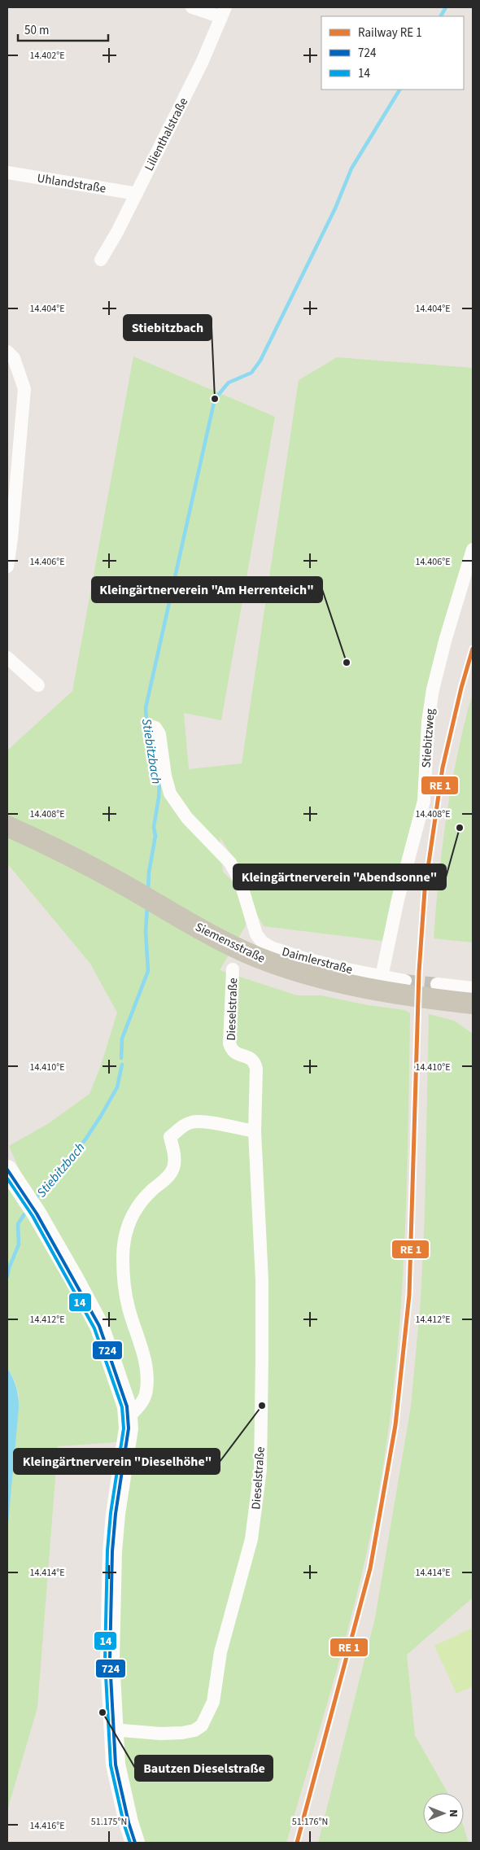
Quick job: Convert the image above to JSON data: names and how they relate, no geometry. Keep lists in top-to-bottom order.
{
  "streets": {
    "main road": ["Siemensstraße"],
    "street": [
      "Lilienthalstraße",
      "Uhlandstraße",
      "Stiebitzweg",
      "Daimlerstraße",
      "Dieselstraße"
    ]
  },
  "crossings": [
    ["Lilienthalstraße", "Uhlandstraße"],
    ["Stiebitzweg", "Daimlerstraße"]
  ],
  "water": ["Stiebitzbach"],
  "places": [
    "Stiebitzbach",
    "Kleingärtnerverein \"Am Herrenteich\"",
    "Kleingärtnerverein \"Abendsonne\"",
    "Kleingärtnerverein \"Dieselhöhe\"",
    "Bautzen Dieselstraße"
  ],
  "lines": ["transit line 724", "transit line 14"],
  "legend": ["Railway RE 1", "724", "14"],
  "scale_bar": "50 m",
  "north": "right",
  "coordinates": [
    "14.402°E",
    "14.404°E",
    "14.406°E",
    "14.408°E",
    "14.410°E",
    "14.412°E",
    "14.414°E",
    "51.175°N",
    "51.176°N",
    "14.416°E"
  ]
}
